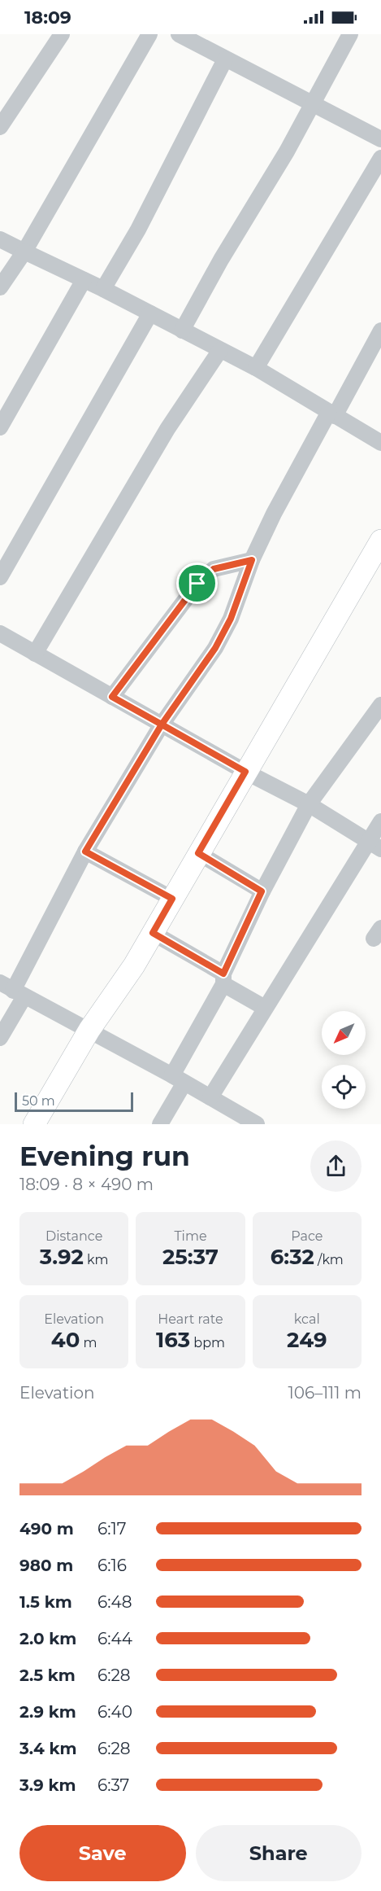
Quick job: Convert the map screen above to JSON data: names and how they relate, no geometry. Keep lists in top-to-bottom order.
{
  "scale_bar": "50 m",
  "north": "bottom left",
  "page": {
    "status": "18:09",
    "scale": "50 m",
    "heading": ["Evening run", "18:09 · 8 × 490 m"],
    "stats": [
      ["Distance", "3.92 km"],
      ["Time", "25:37"],
      ["Pace", "6:32 /km"],
      ["Elevation", "40 m"],
      ["Heart rate", "163 bpm"],
      ["kcal", "249"]
    ],
    "chart": ["Elevation", "106–111 m"],
    "list": [
      {
        "name": "490 m",
        "note": "6:17"
      },
      {
        "name": "980 m",
        "note": "6:16"
      },
      {
        "name": "1.5 km",
        "note": "6:48"
      },
      {
        "name": "2.0 km",
        "note": "6:44"
      },
      {
        "name": "2.5 km",
        "note": "6:28"
      },
      {
        "name": "2.9 km",
        "note": "6:40"
      },
      {
        "name": "3.4 km",
        "note": "6:28"
      },
      {
        "name": "3.9 km",
        "note": "6:37"
      }
    ],
    "buttons": ["Save", "Share"]
  }
}
